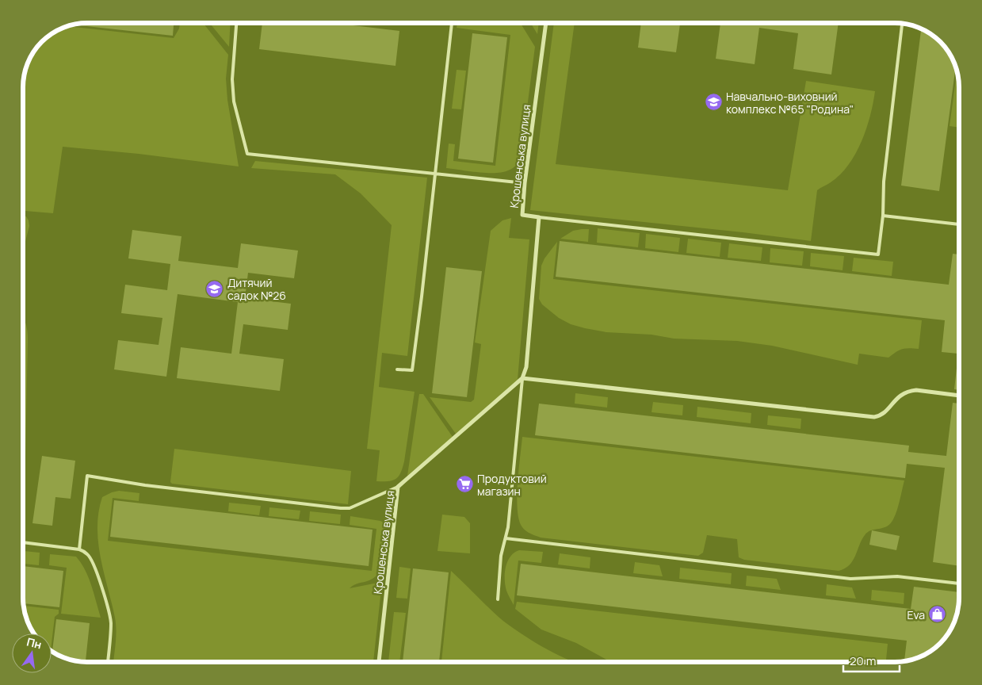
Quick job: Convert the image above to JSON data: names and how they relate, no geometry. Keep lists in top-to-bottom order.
{
  "streets": {
    "street": ["Крошенська вулиця"]
  },
  "places": {
    "school or university": ["Навчально-виховний комплекс №65 \"Родина\"", "Дитячий садок №26"],
    "supermarket": ["Продуктовий магазин"],
    "shop": ["Eva"]
  },
  "scale_bar": "20 m",
  "north": "top"
}
